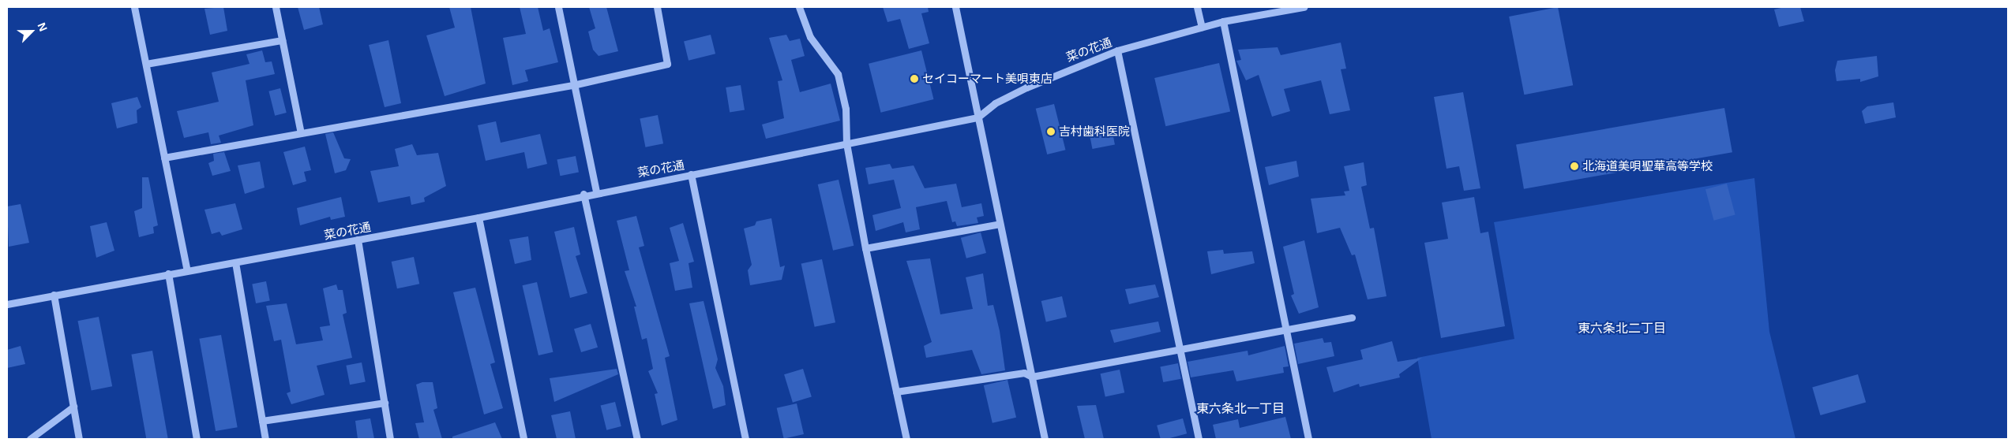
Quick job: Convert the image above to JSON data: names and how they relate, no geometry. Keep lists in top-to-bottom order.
{
  "streets": {
    "street": ["菜の花通"]
  },
  "districts": ["東六条北二丁目", "東六条北一丁目"],
  "places": ["セイコーマート美唄東店", "吉村歯科医院", "北海道美唄聖華高等学校"],
  "north": "top right"
}
